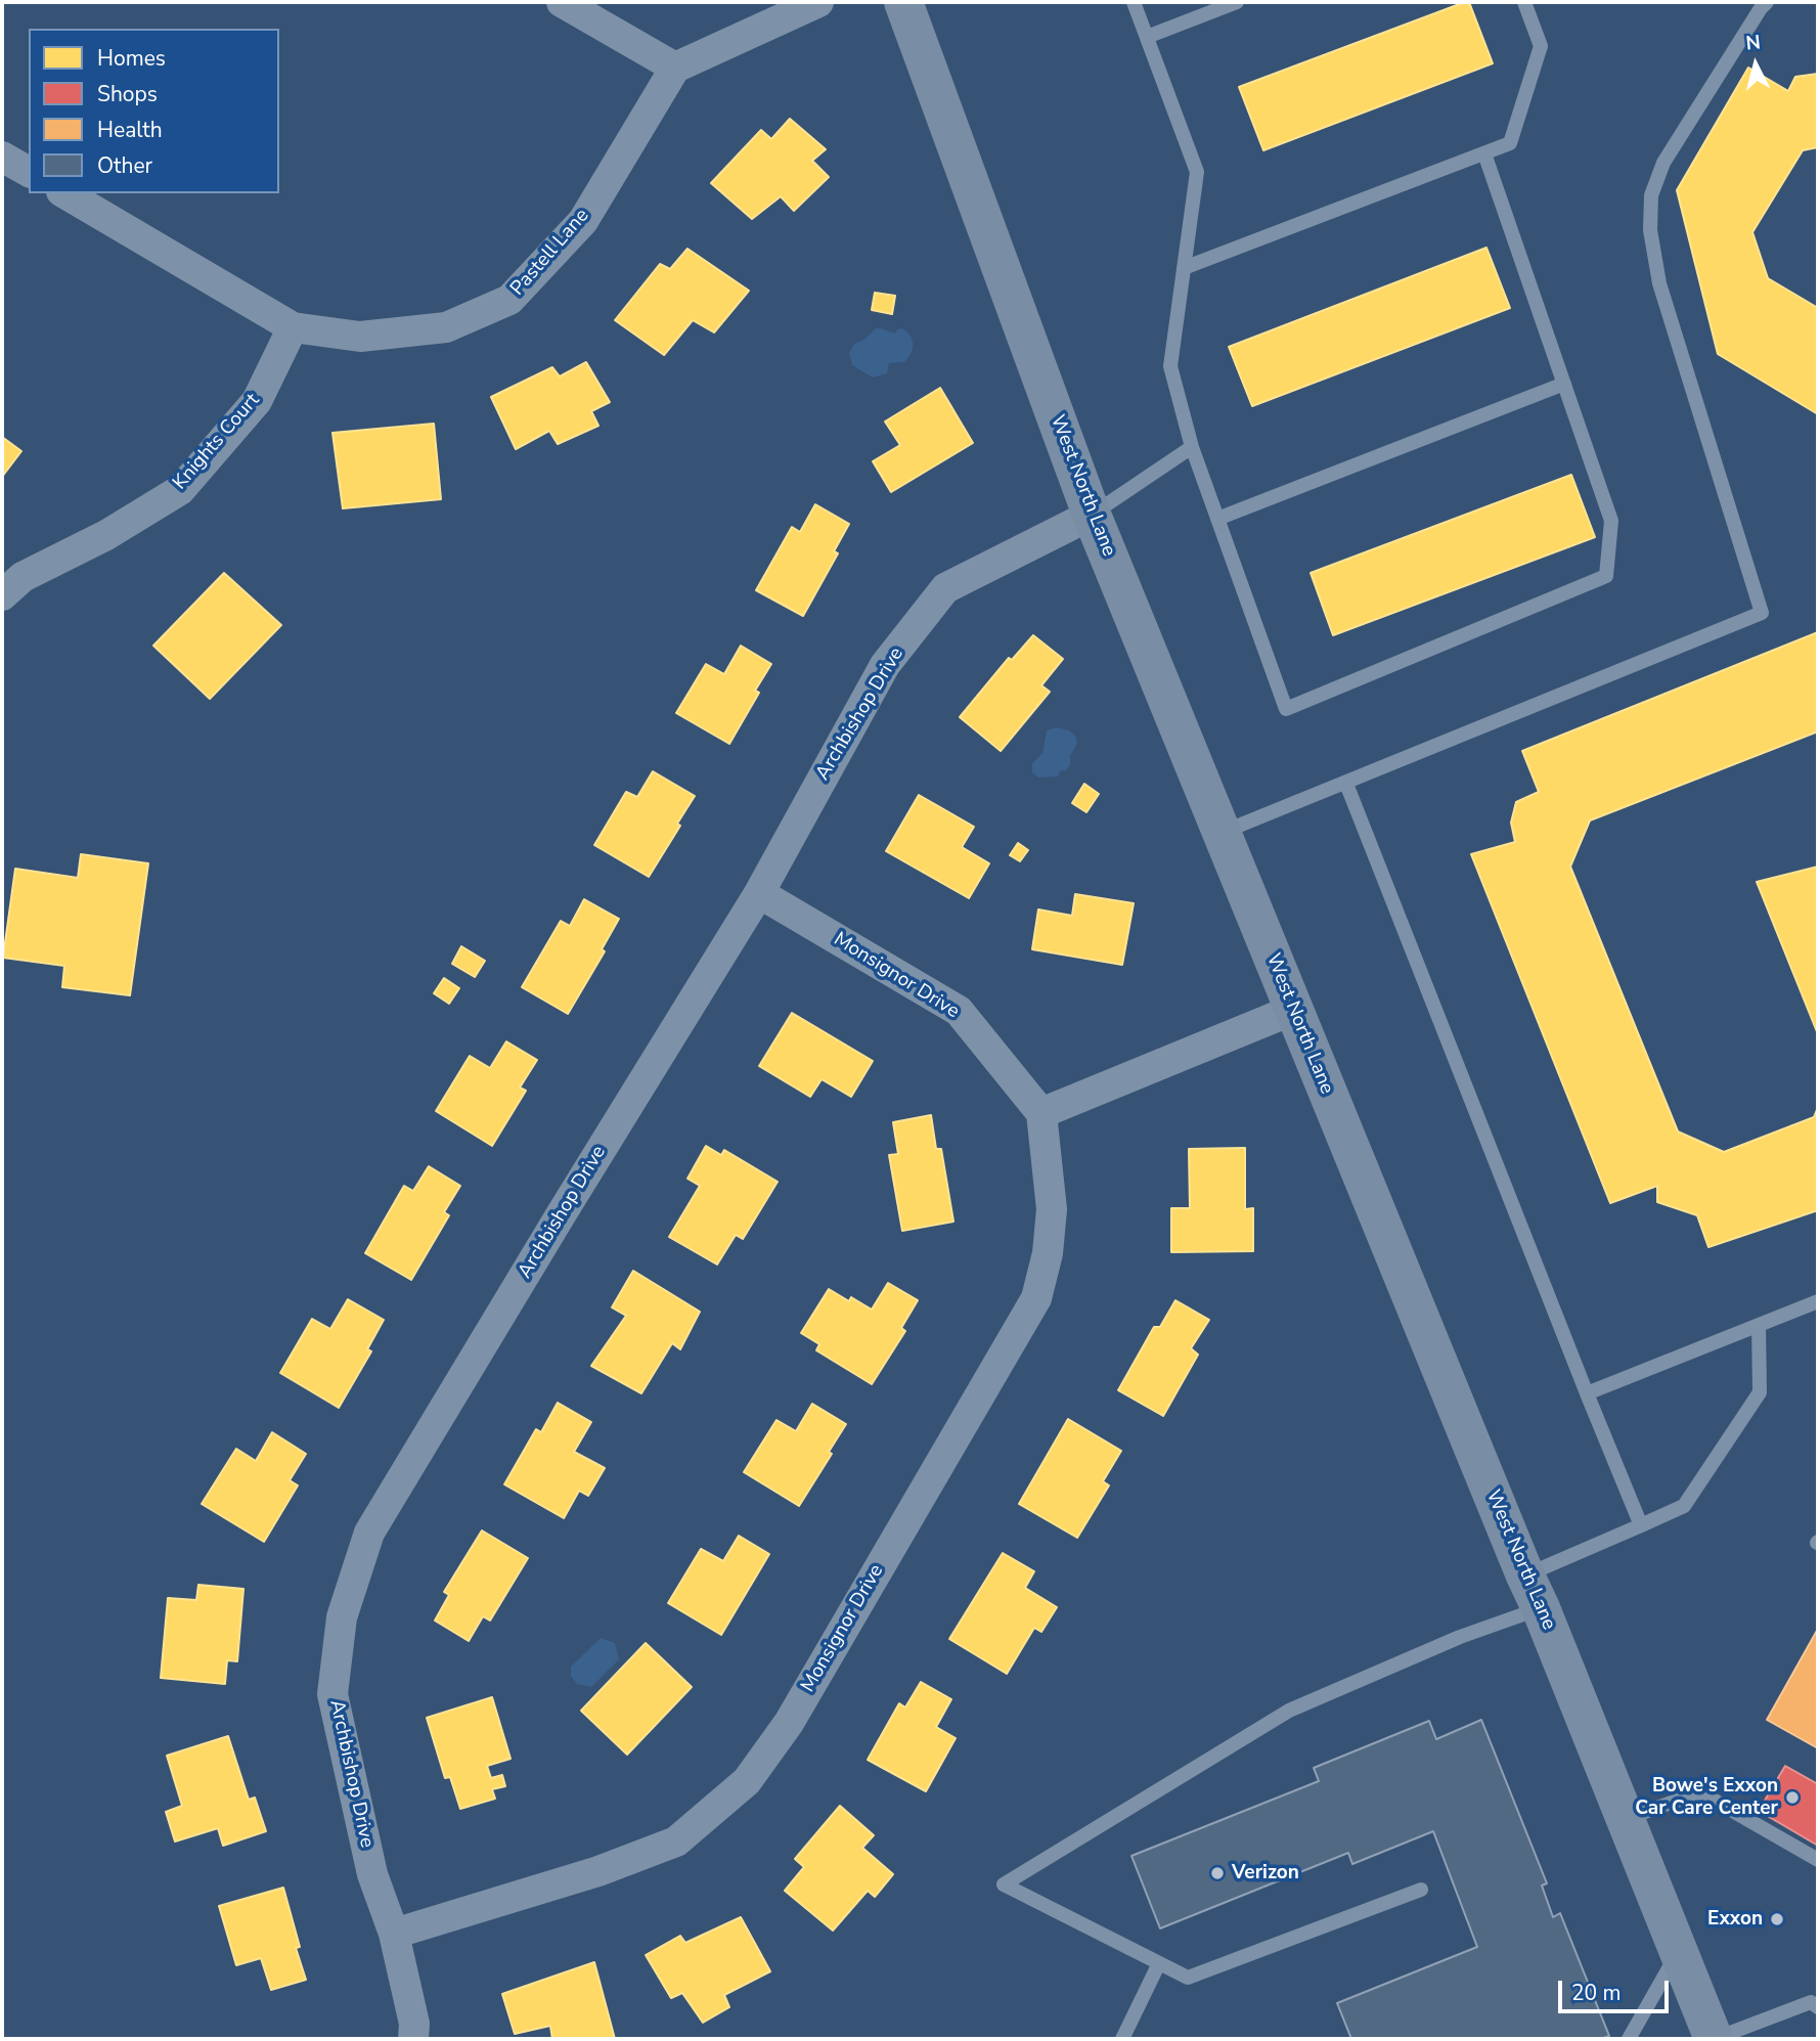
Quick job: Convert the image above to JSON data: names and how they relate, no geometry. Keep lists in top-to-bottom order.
{
  "streets": {
    "main road": ["West North Lane"],
    "street": [
      "Pastell Lane",
      "Knights Court",
      "Archbishop Drive",
      "Monsignor Drive"
    ]
  },
  "crossings": [
    ["Pastell Lane", "Knights Court"],
    ["West North Lane", "Archbishop Drive"],
    ["Archbishop Drive", "Monsignor Drive"]
  ],
  "places": ["Bowe's Exxon Car Care Center", "Verizon", "Exxon"],
  "legend": [
    "Homes",
    "Shops",
    "Health",
    "Other"
  ],
  "scale_bar": "20 m",
  "north": "top"
}
